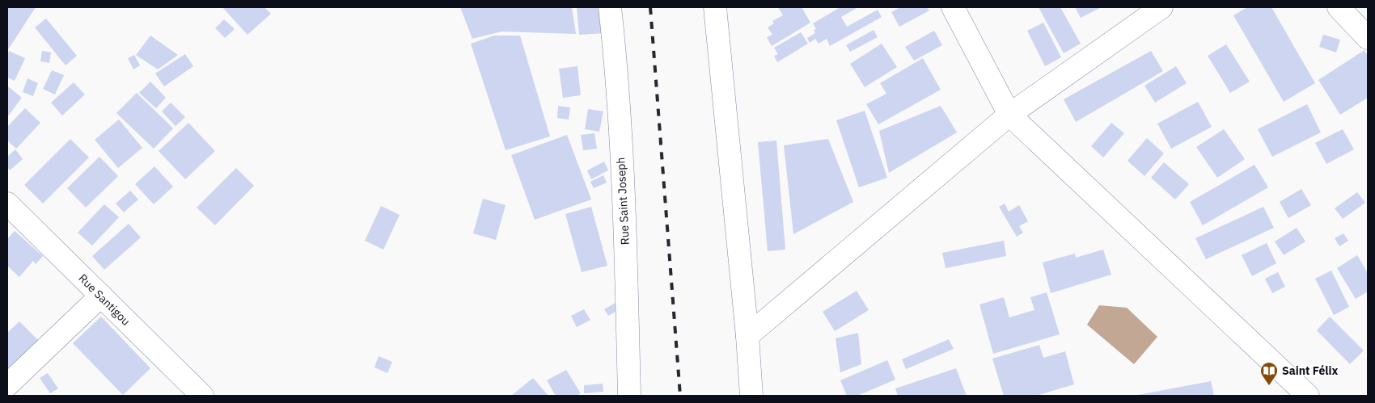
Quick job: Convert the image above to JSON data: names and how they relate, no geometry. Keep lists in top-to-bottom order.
{
  "streets": {
    "street": ["Rue Saint Joseph", "Rue Santigou"]
  },
  "places": {
    "library": ["Saint Félix"]
  }
}
